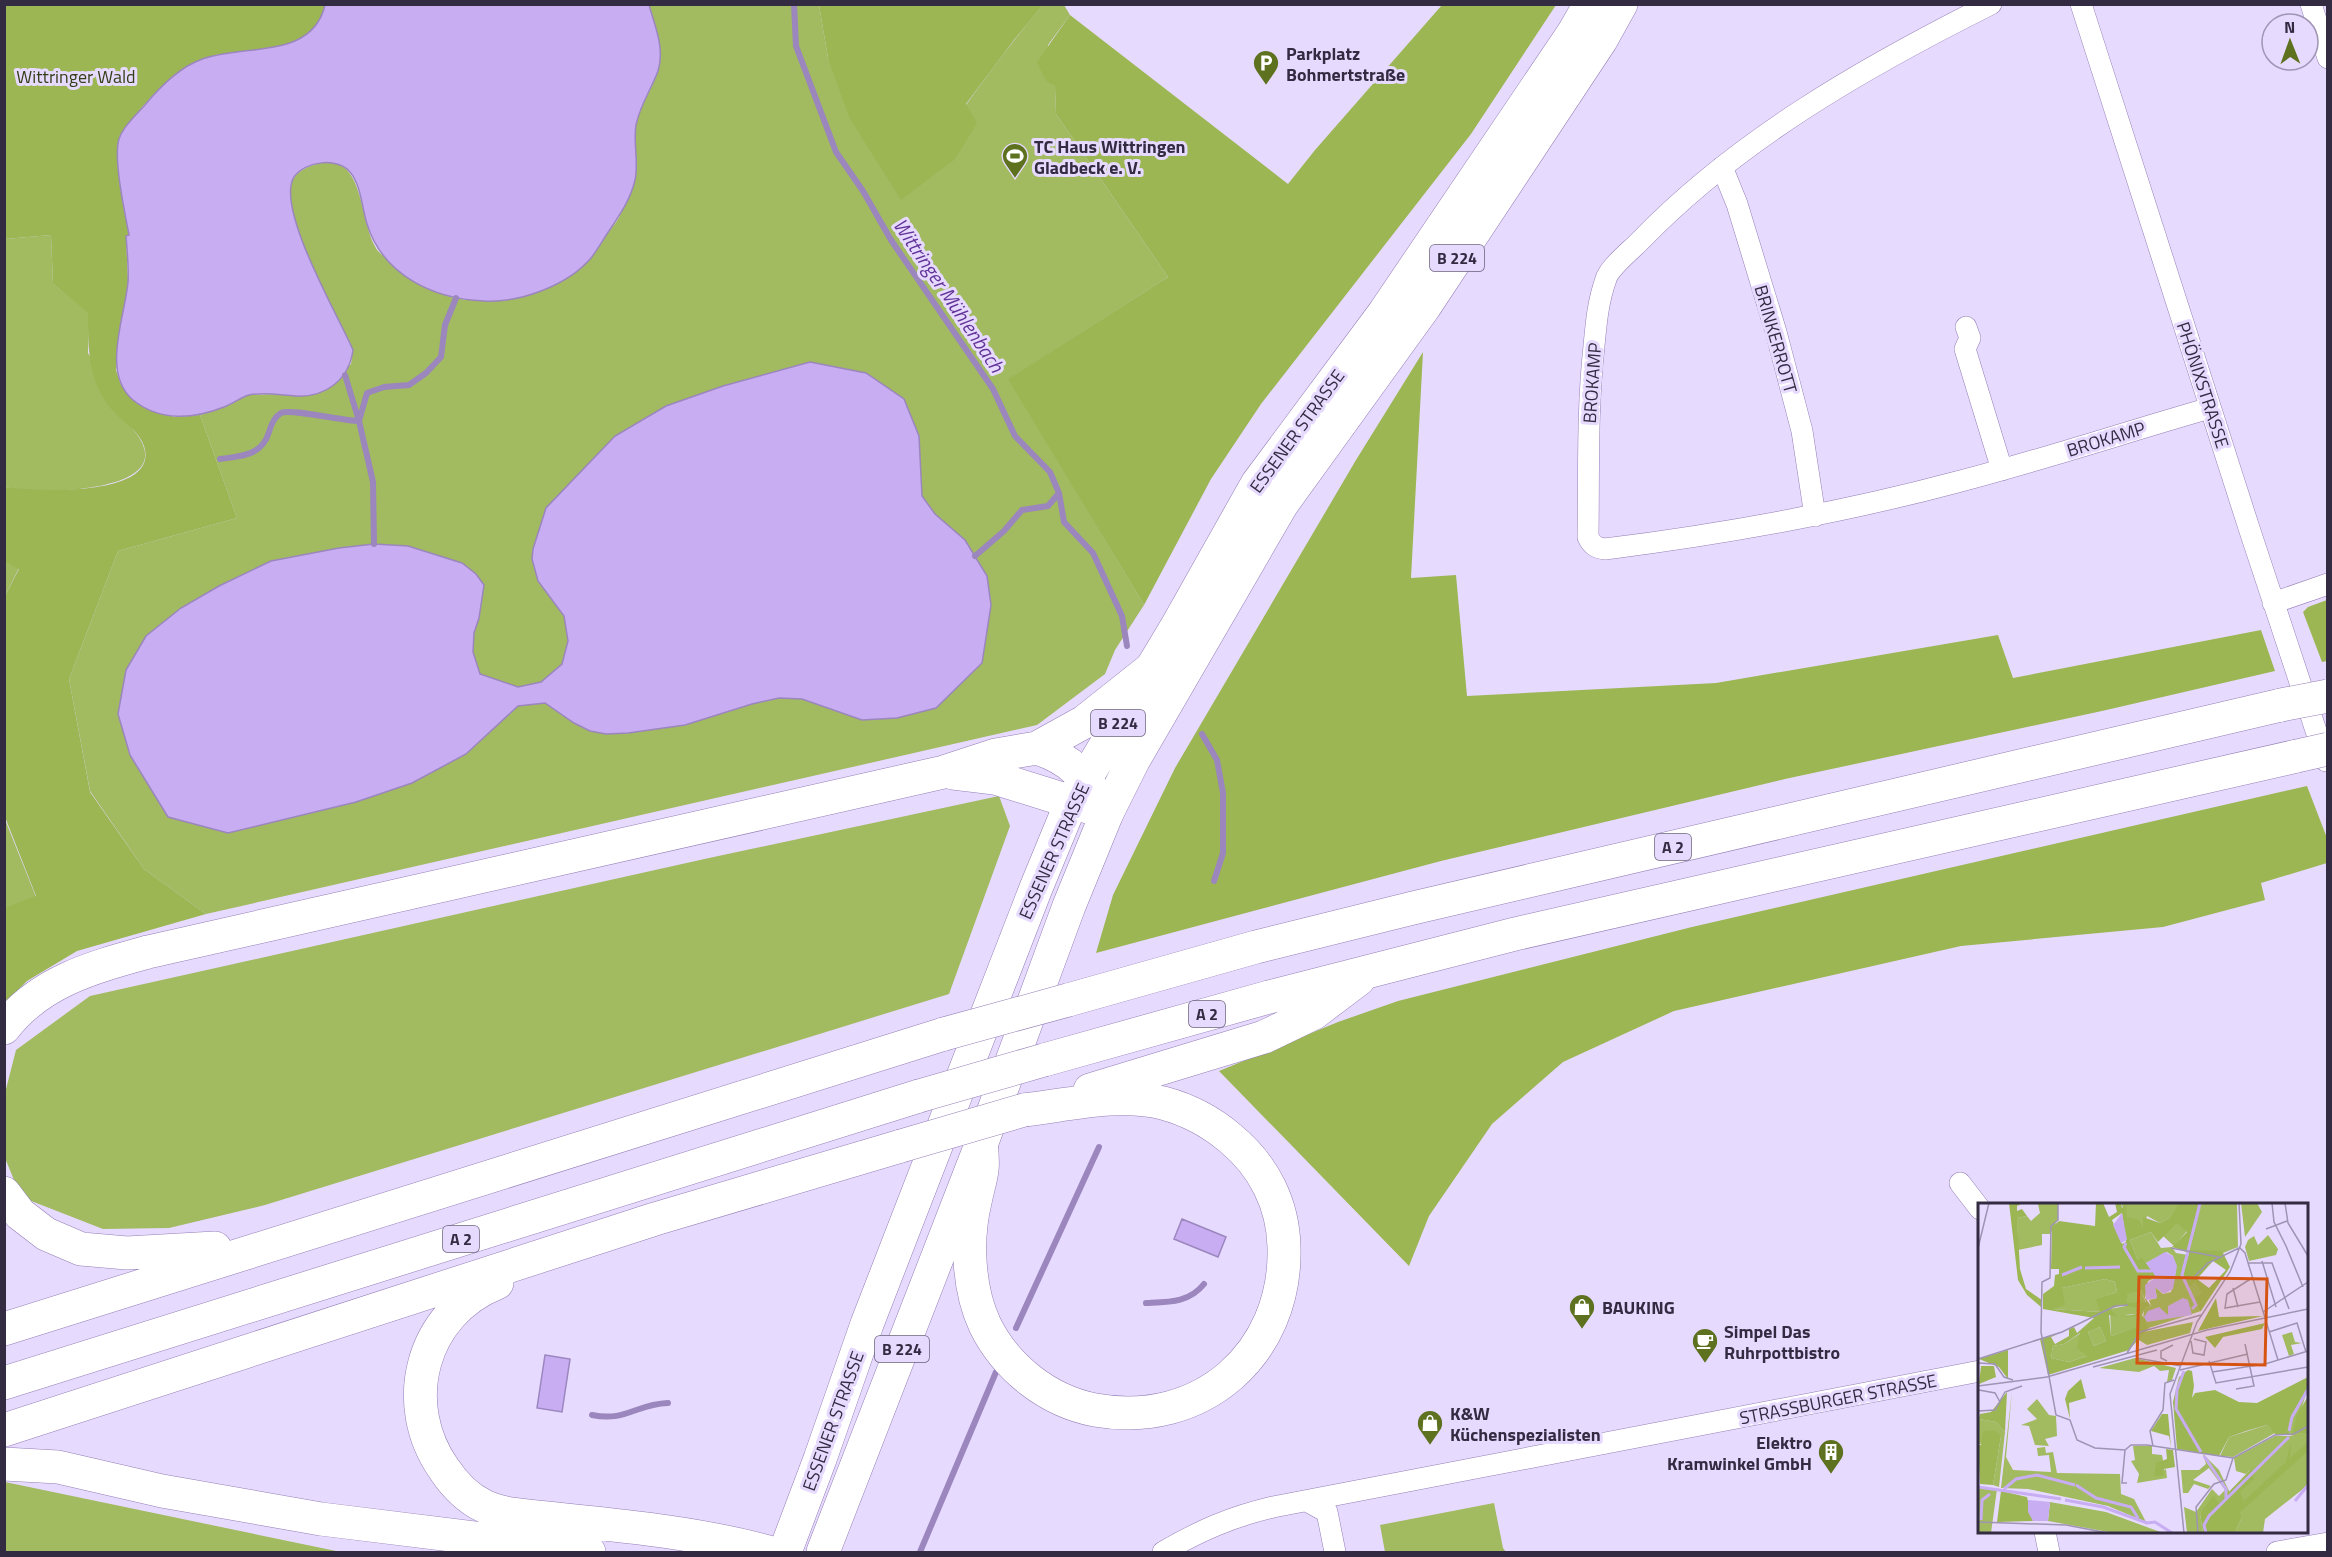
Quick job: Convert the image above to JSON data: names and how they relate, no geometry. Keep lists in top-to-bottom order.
{
  "streets": {
    "main road": ["B 224", "ESSENER STRASSE", "A 2"],
    "street": [
      "BRINKERROTT",
      "BROKAMP",
      "PHÖNIXSTRASSE",
      "STRASSBURGER STRASSE"
    ]
  },
  "crossings": [
    ["BRINKERROTT", "BROKAMP"],
    ["BROKAMP", "PHÖNIXSTRASSE"],
    ["PHÖNIXSTRASSE", "A 2"]
  ],
  "water": ["Wittringer Mühlenbach"],
  "parks": ["Wittringer Wald"],
  "places": {
    "parking": ["Parkplatz Bohmertstraße"],
    "sports": ["TC Haus Wittringen Gladbeck e. V."],
    "shop": ["BAUKING", "K&W Küchenspezialisten"],
    "cafe": ["Simpel Das Ruhrpottbistro"],
    "building": ["Elektro Kramwinkel GmbH"]
  },
  "north": "top"
}
